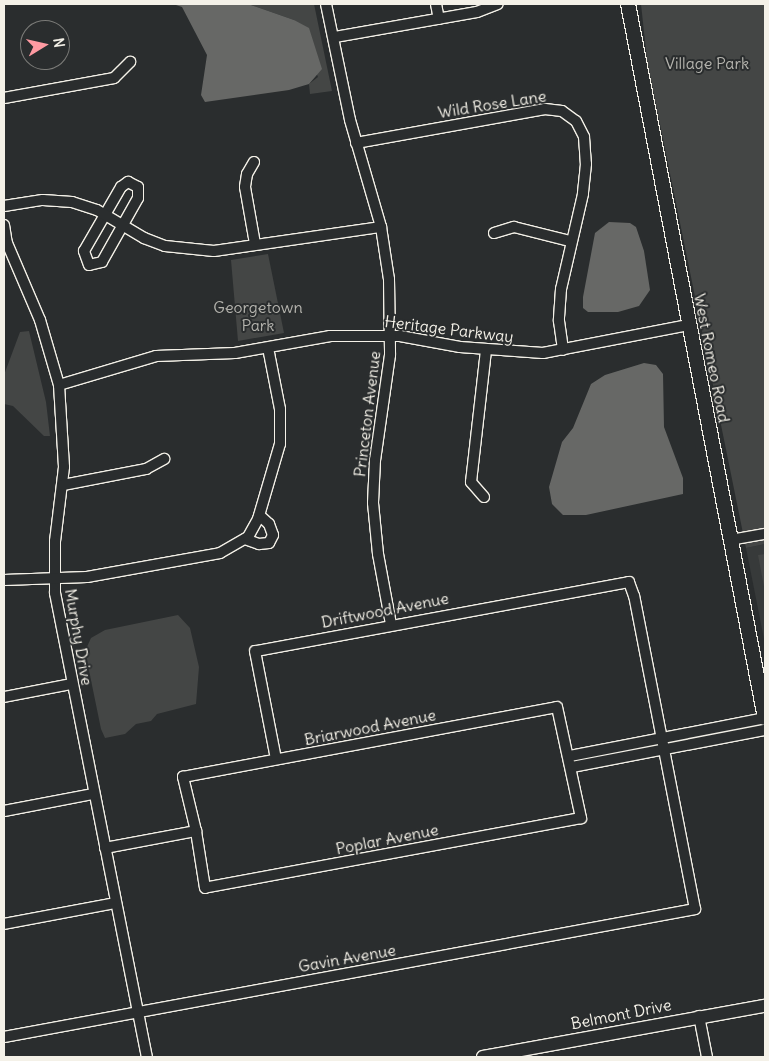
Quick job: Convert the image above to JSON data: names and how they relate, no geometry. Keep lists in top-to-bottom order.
{
  "streets": {
    "main road": ["West Romeo Road"],
    "street": [
      "Wild Rose Lane",
      "Heritage Parkway",
      "Princeton Avenue",
      "Driftwood Avenue",
      "Murphy Drive",
      "Briarwood Avenue",
      "Poplar Avenue",
      "Gavin Avenue",
      "Belmont Drive"
    ]
  },
  "crossings": [
    ["Wild Rose Lane", "Heritage Parkway"],
    ["Wild Rose Lane", "Princeton Avenue"],
    ["Heritage Parkway", "West Romeo Road"],
    ["Heritage Parkway", "Princeton Avenue"],
    ["Heritage Parkway", "Murphy Drive"],
    ["Princeton Avenue", "Driftwood Avenue"],
    ["Driftwood Avenue", "Briarwood Avenue"],
    ["Driftwood Avenue", "Gavin Avenue"],
    ["Murphy Drive", "Gavin Avenue"],
    ["Briarwood Avenue", "Poplar Avenue"]
  ],
  "parks": ["Village Park", "Georgetown Park"],
  "north": "right"
}
